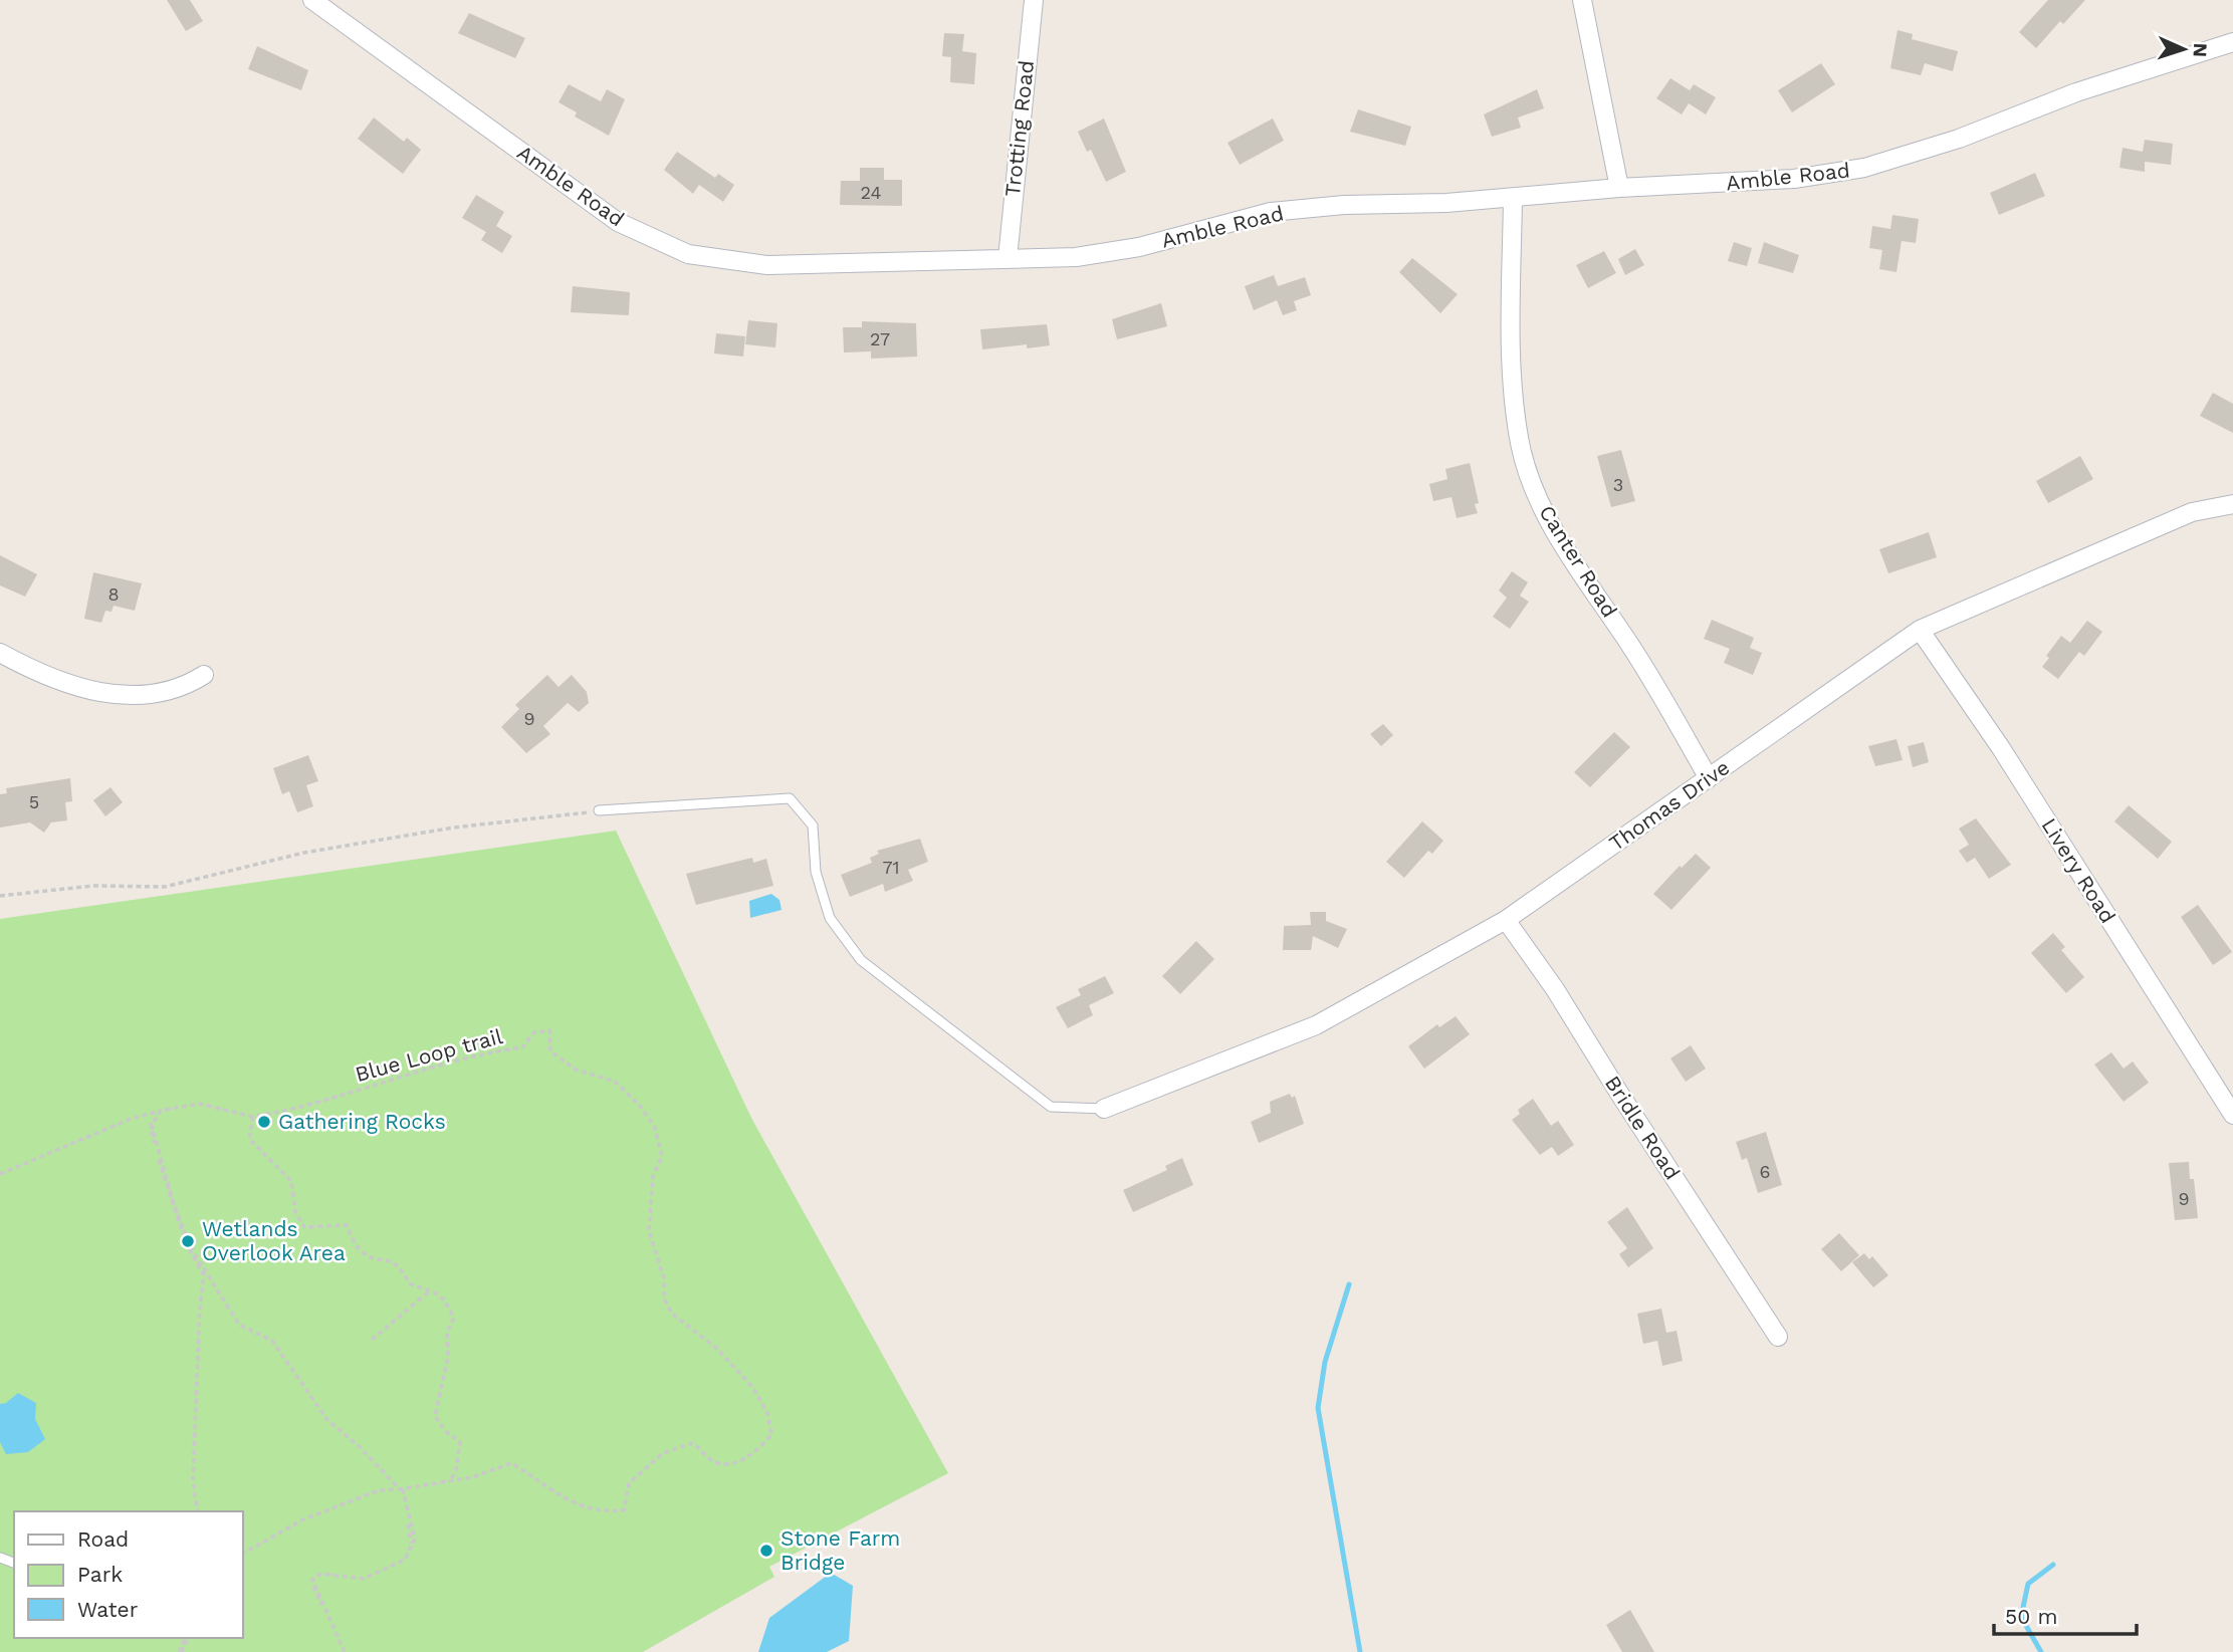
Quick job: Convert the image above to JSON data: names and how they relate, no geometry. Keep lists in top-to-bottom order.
{
  "streets": {
    "street": [
      "Trotting Road",
      "Amble Road",
      "Canter Road",
      "Thomas Drive",
      "Livery Road",
      "Bridle Road"
    ],
    "path": ["Blue Loop trail"]
  },
  "crossings": [
    ["Trotting Road", "Amble Road"],
    ["Amble Road", "Canter Road"],
    ["Canter Road", "Thomas Drive"],
    ["Thomas Drive", "Livery Road"],
    ["Thomas Drive", "Bridle Road"]
  ],
  "places": ["Gathering Rocks", "Wetlands Overlook Area", "Stone Farm Bridge"],
  "house_numbers": [
    "24",
    "27",
    "3",
    "8",
    "9",
    "5",
    "71",
    "6",
    "9"
  ],
  "legend": ["Road", "Park", "Water"],
  "scale_bar": "50 m",
  "north": "right"
}
